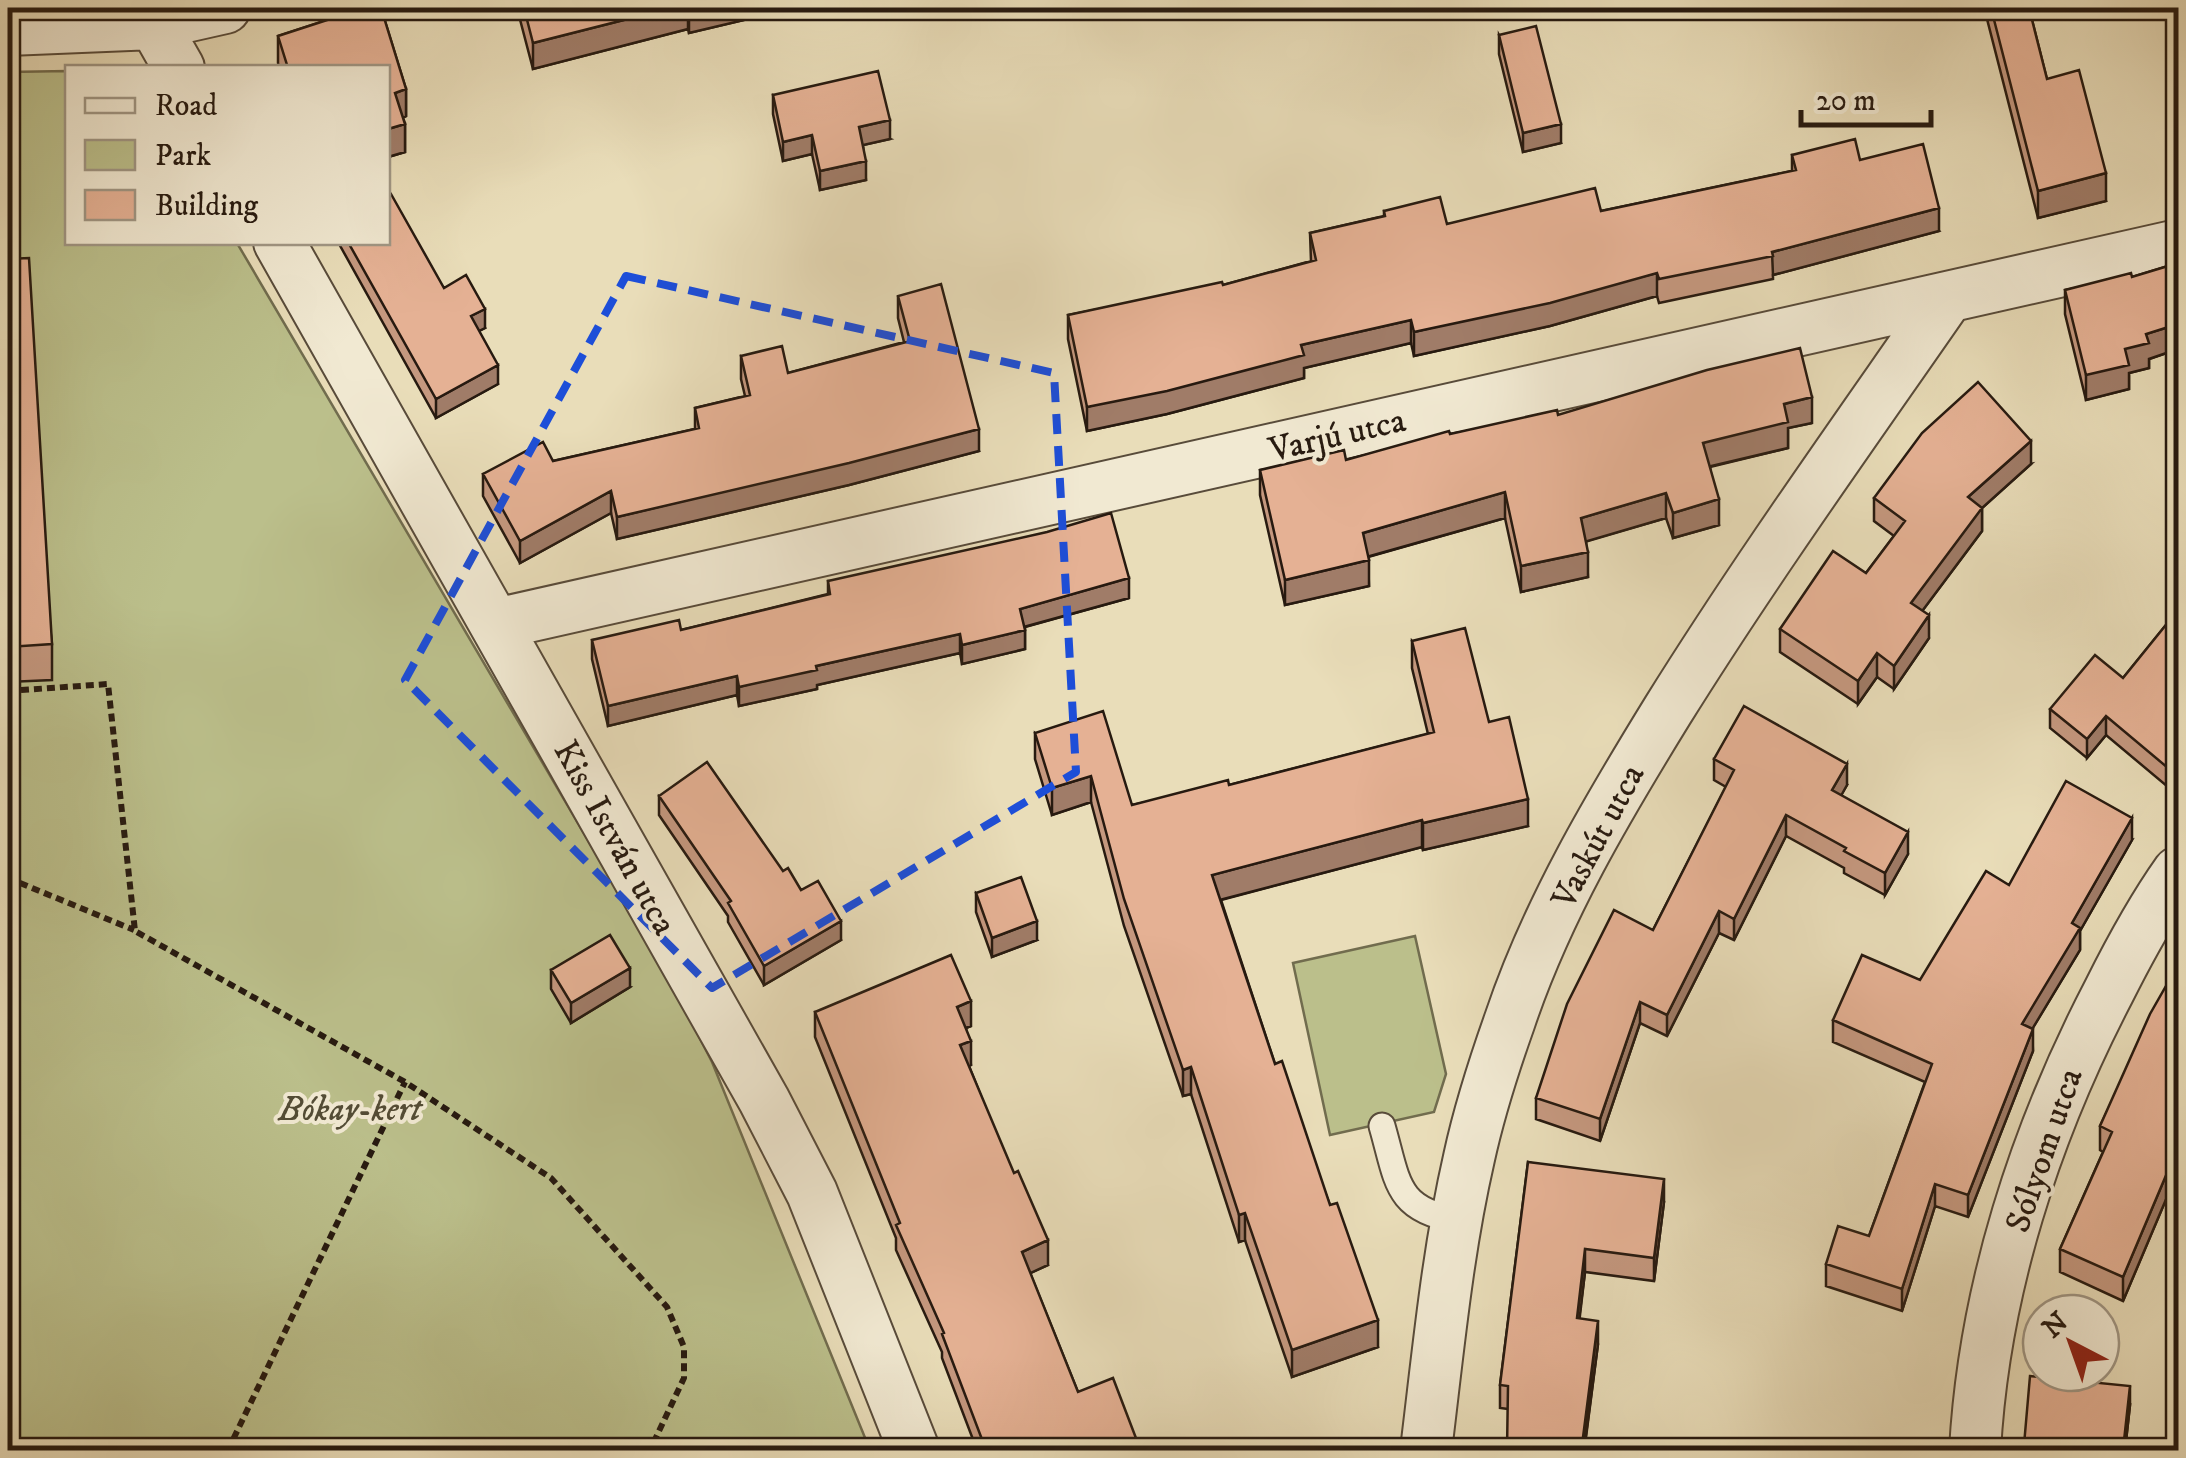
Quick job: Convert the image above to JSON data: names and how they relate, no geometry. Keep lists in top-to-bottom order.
{
  "streets": {
    "street": [
      "Varjú utca",
      "Vaskút utca",
      "Kiss István utca",
      "Sólyom utca"
    ]
  },
  "crossings": [
    ["Varjú utca", "Vaskút utca"],
    ["Varjú utca", "Kiss István utca"]
  ],
  "parks": ["Bókay-kert"],
  "legend": ["Road", "Park", "Building"],
  "scale_bar": "20 m",
  "north": "top left"
}
